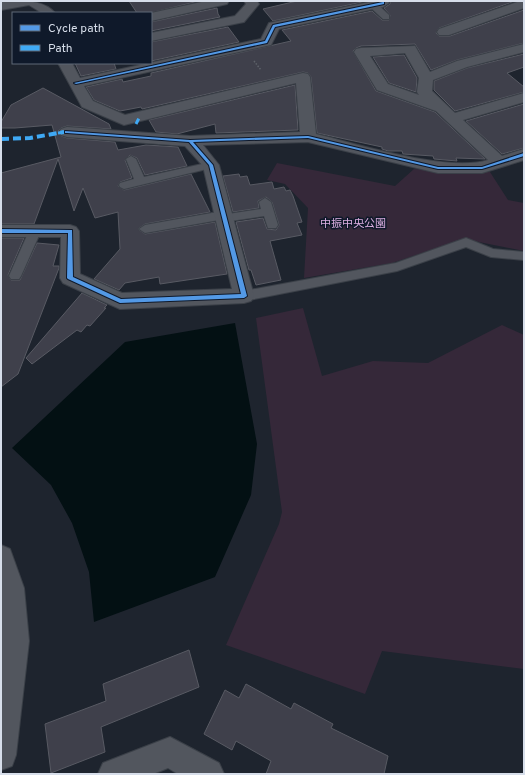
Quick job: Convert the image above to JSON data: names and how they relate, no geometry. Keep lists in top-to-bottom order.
{
  "parks": ["中振中央公園"],
  "legend": ["Cycle path", "Path"]
}
